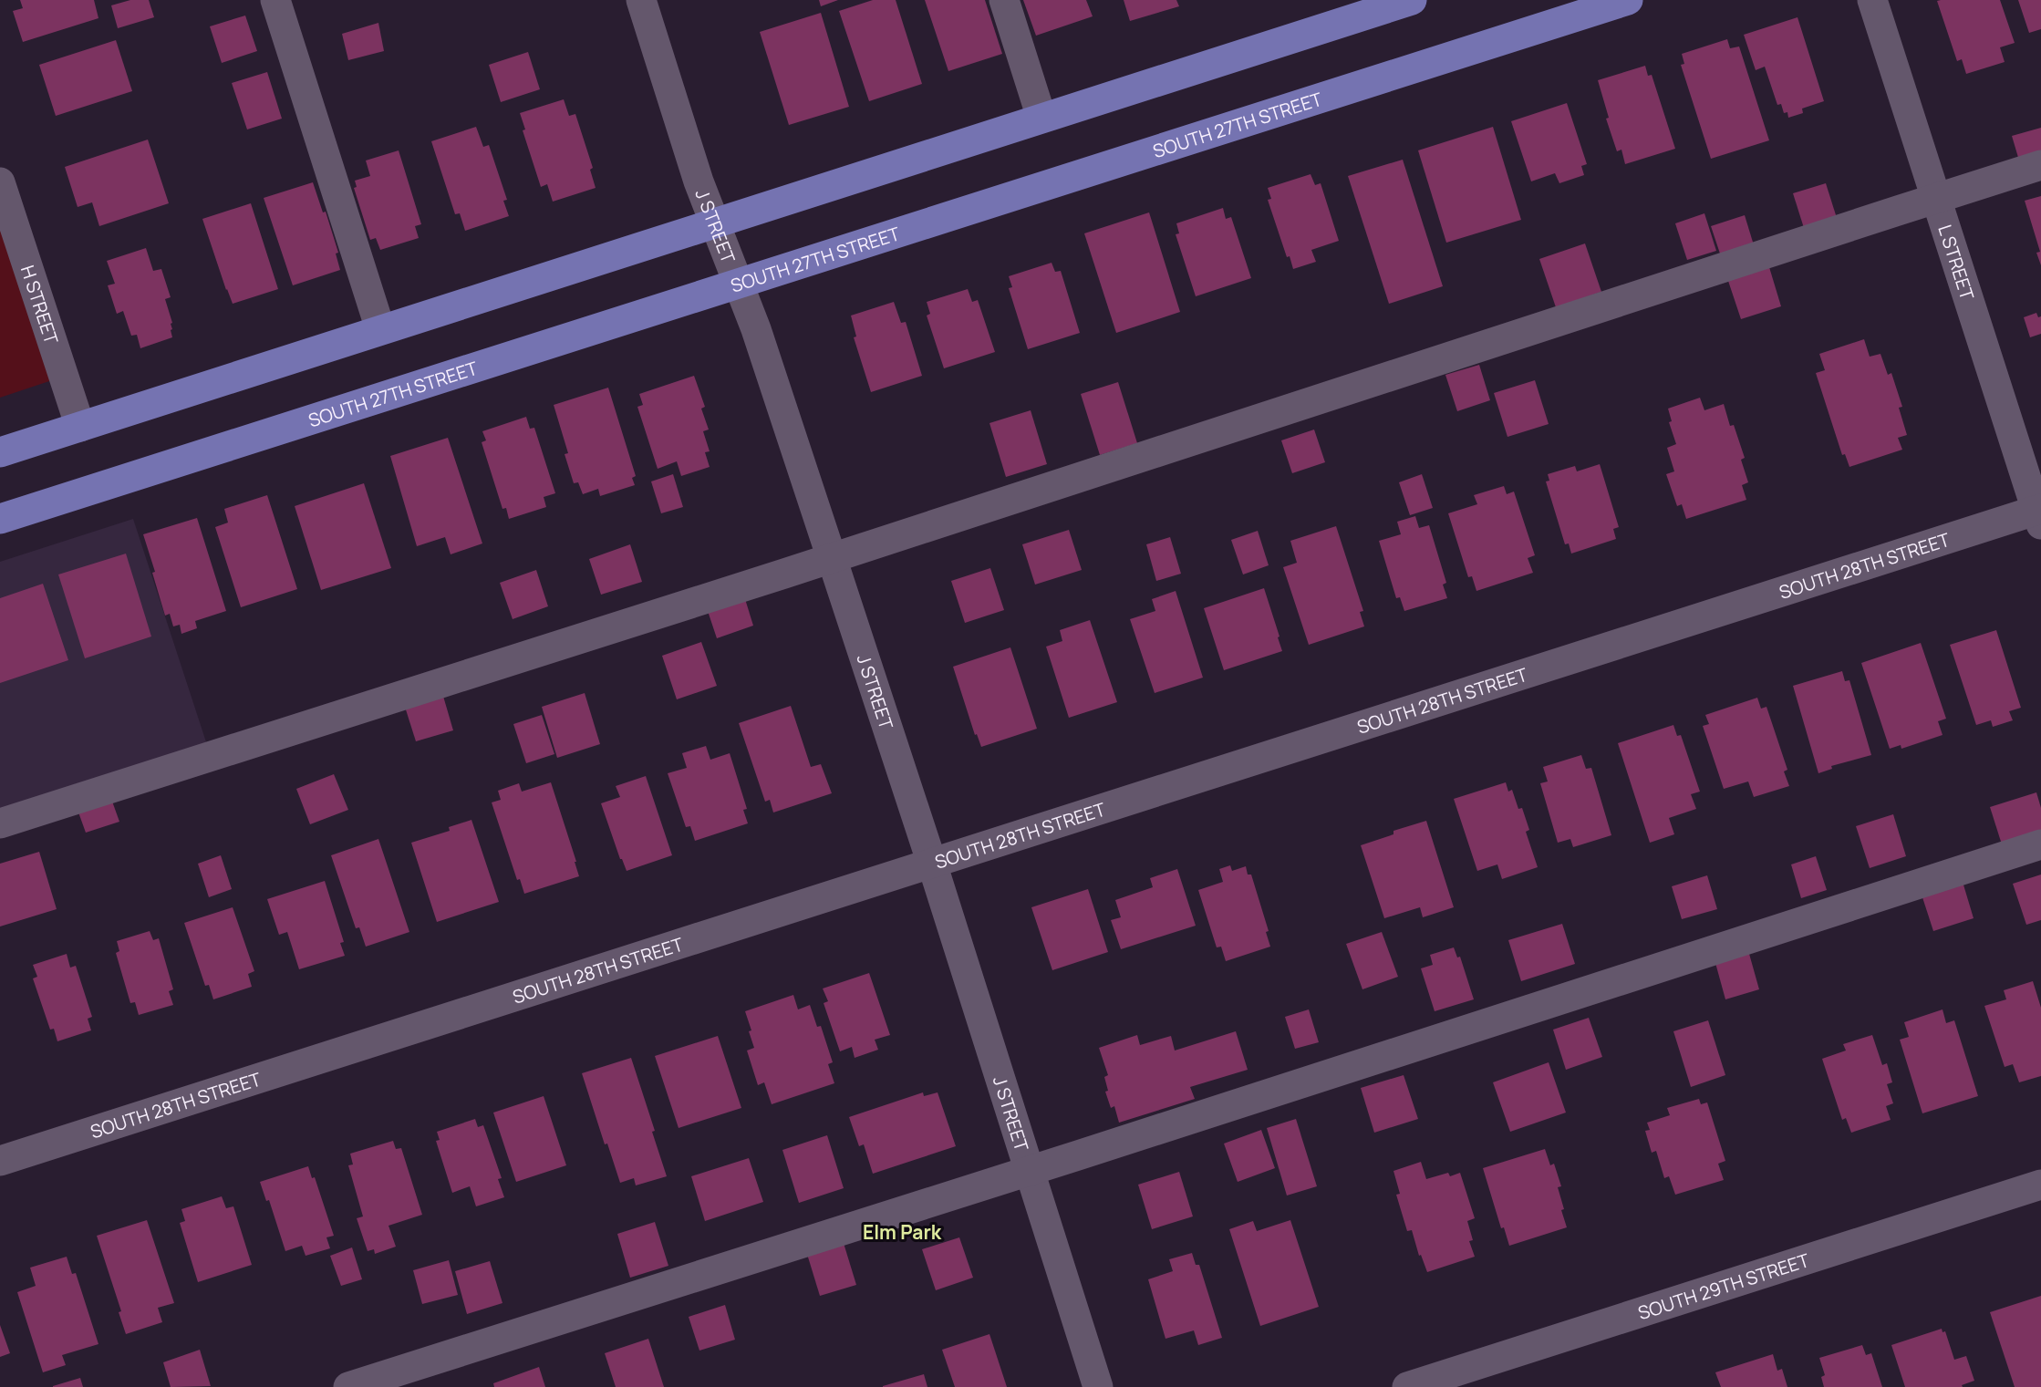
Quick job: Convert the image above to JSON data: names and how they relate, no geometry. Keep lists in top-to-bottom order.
{
  "streets": {
    "main road": ["SOUTH 27TH STREET"],
    "street": [
      "J STREET",
      "L STREET",
      "H STREET",
      "SOUTH 28TH STREET",
      "SOUTH 29TH STREET"
    ]
  },
  "crossings": [
    ["SOUTH 27TH STREET", "J STREET"],
    ["J STREET", "SOUTH 28TH STREET"],
    ["L STREET", "SOUTH 28TH STREET"]
  ],
  "districts": ["Elm Park"]
}
